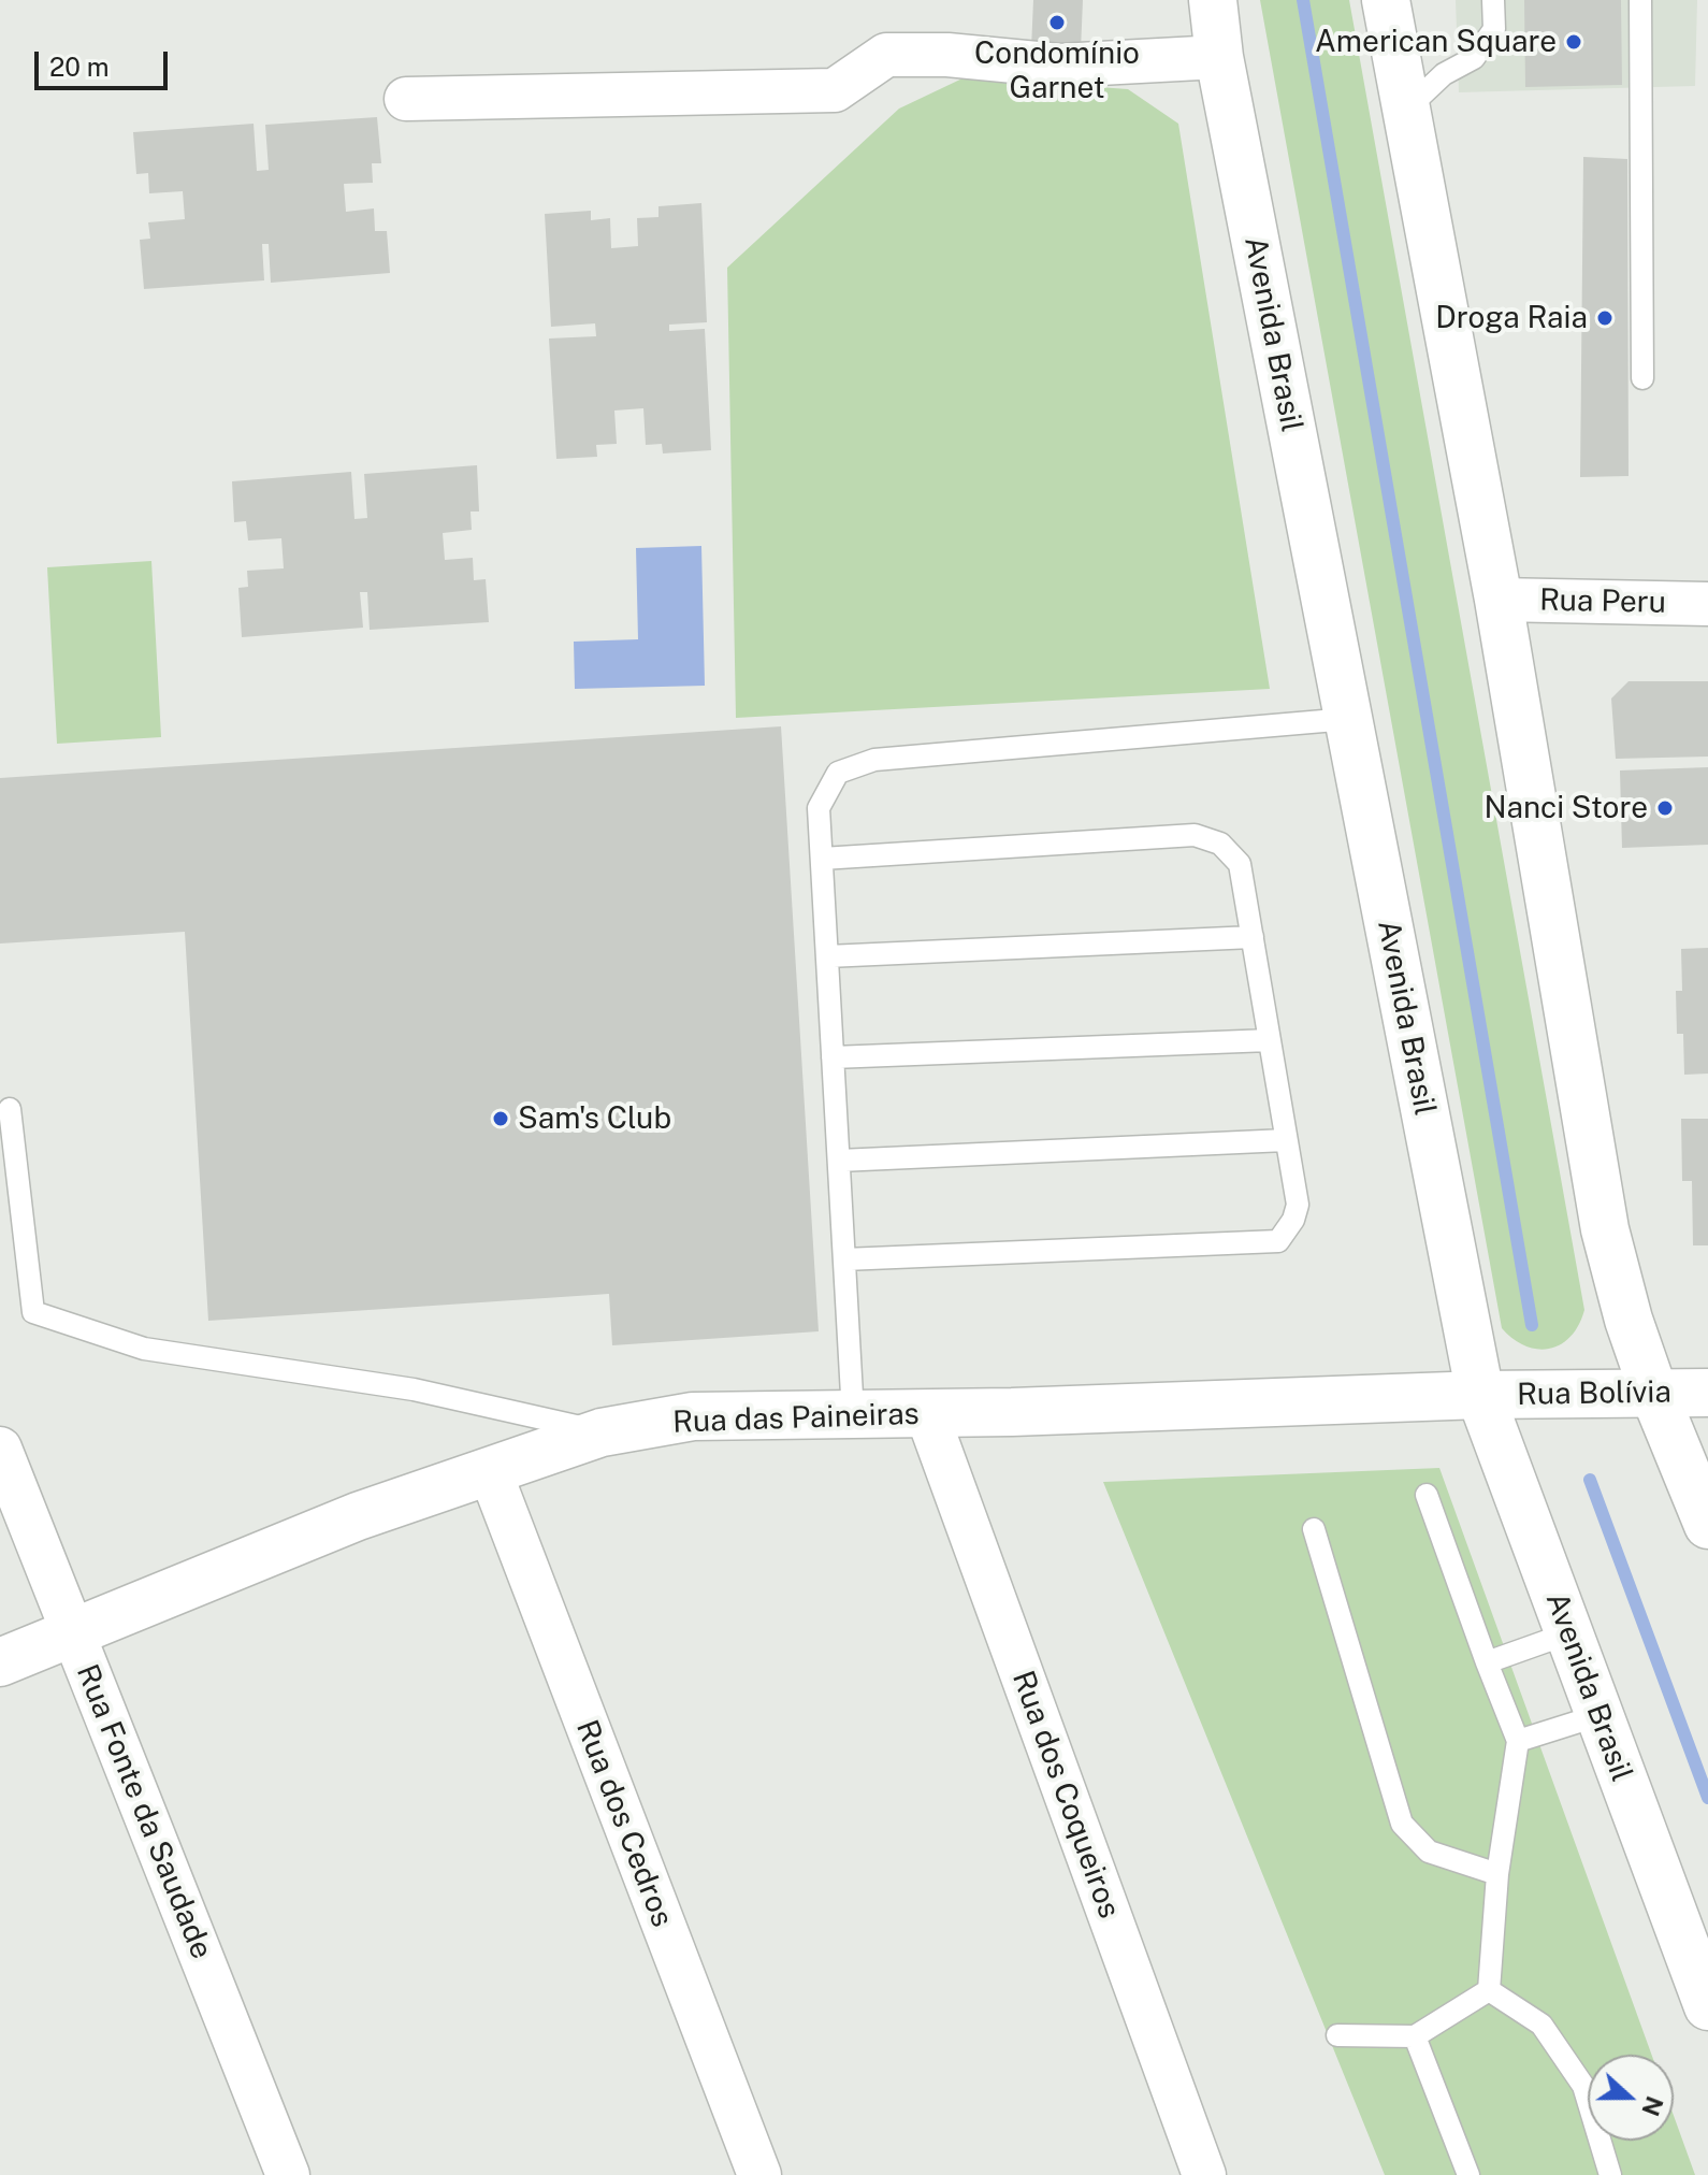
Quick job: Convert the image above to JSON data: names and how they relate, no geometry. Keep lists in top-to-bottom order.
{
  "streets": {
    "main road": ["Avenida Brasil", "Rua Bolívia", "Rua das Paineiras"],
    "street": [
      "Rua Peru",
      "Rua dos Coqueiros",
      "Rua Fonte da Saudade",
      "Rua dos Cedros"
    ]
  },
  "crossings": [
    ["Avenida Brasil", "Rua Bolívia"],
    ["Avenida Brasil", "Rua das Paineiras"],
    ["Rua Bolívia", "Rua das Paineiras"],
    ["Rua das Paineiras", "Rua dos Coqueiros"],
    ["Rua das Paineiras", "Rua Fonte da Saudade"],
    ["Rua das Paineiras", "Rua dos Cedros"]
  ],
  "places": [
    "Condomínio Garnet",
    "American Square",
    "Droga Raia",
    "Nanci Store",
    "Sam's Club"
  ],
  "scale_bar": "20 m",
  "north": "right"
}
